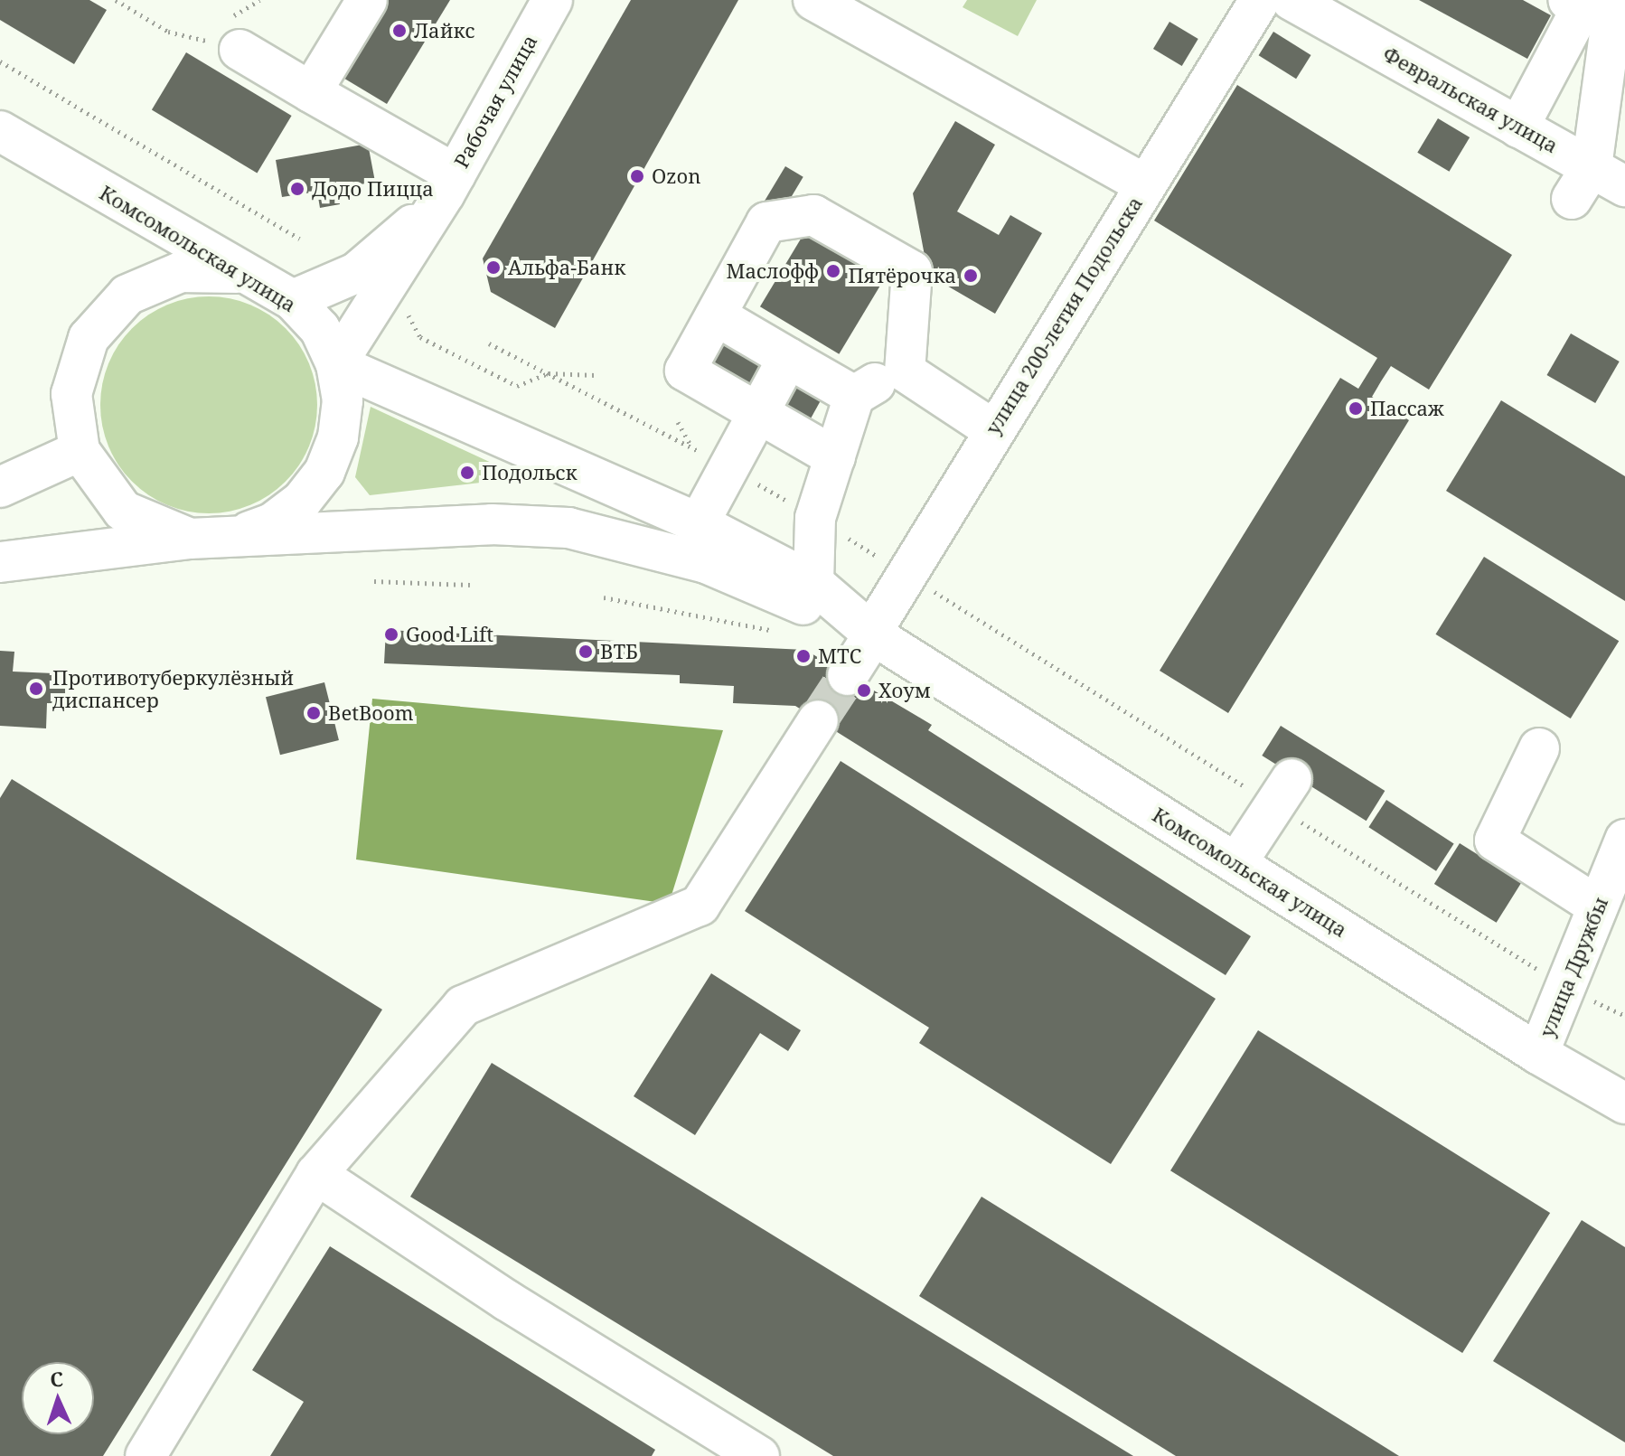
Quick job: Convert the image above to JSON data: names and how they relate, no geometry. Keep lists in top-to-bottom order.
{
  "streets": {
    "main road": [
      "Февральская улица",
      "Рабочая улица",
      "Комсомольская улица",
      "улица 200-летия Подольска",
      "улица Дружбы"
    ]
  },
  "crossings": [
    ["Рабочая улица", "Комсомольская улица"],
    ["Комсомольская улица", "улица 200-летия Подольска"],
    ["Комсомольская улица", "улица Дружбы"]
  ],
  "places": [
    "Лайкс",
    "Ozon",
    "Додо Пицца",
    "Альфа-Банк",
    "Маслофф",
    "Пятёрочка",
    "Пассаж",
    "Подольск",
    "Good Lift",
    "ВТБ",
    "МТС",
    "Противотуберкулёзный диспансер",
    "Хоум",
    "BetBoom"
  ],
  "north": "top"
}
